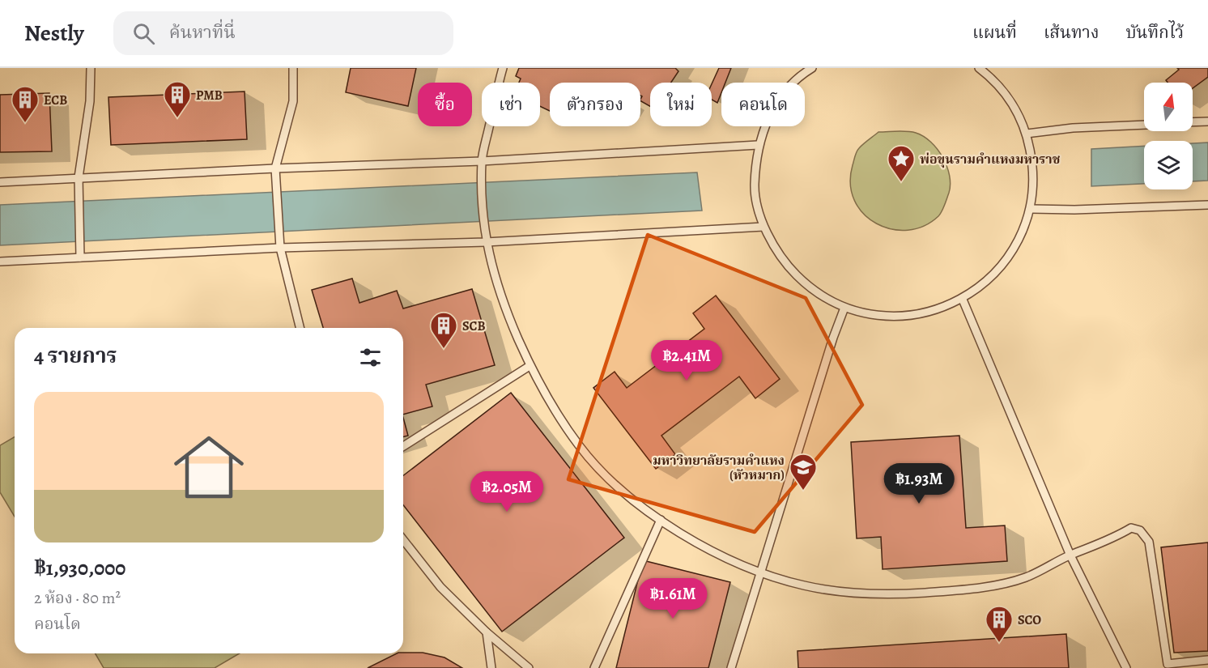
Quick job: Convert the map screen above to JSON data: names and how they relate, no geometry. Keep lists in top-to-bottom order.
{
  "places": {
    "building": [
      "PMB",
      "ECB",
      "SCB",
      "SCO"
    ],
    "place": ["พ่อขุนรามคำแหงมหาราช"],
    "school or university": ["มหาวิทยาลัยรามคำแหง (หัวหมาก)"]
  },
  "north": "top",
  "page": {
    "header": "Nestly",
    "search": "ค้นหาที่นี่",
    "nav": ["แผนที่", "เส้นทาง", "บันทึกไว้"],
    "chip": [
      "ซื้อ",
      "เช่า",
      "ตัวกรอง",
      "ใหม่",
      "คอนโด"
    ],
    "heading": "4 รายการ",
    "price": [
      "฿2.41M",
      "฿1.93M",
      "฿2.05M",
      "฿1.61M"
    ],
    "list": [
      {
        "name": "฿1,930,000",
        "note": "2 ห้อง · 80 m² · คอนโด"
      }
    ]
  }
}
